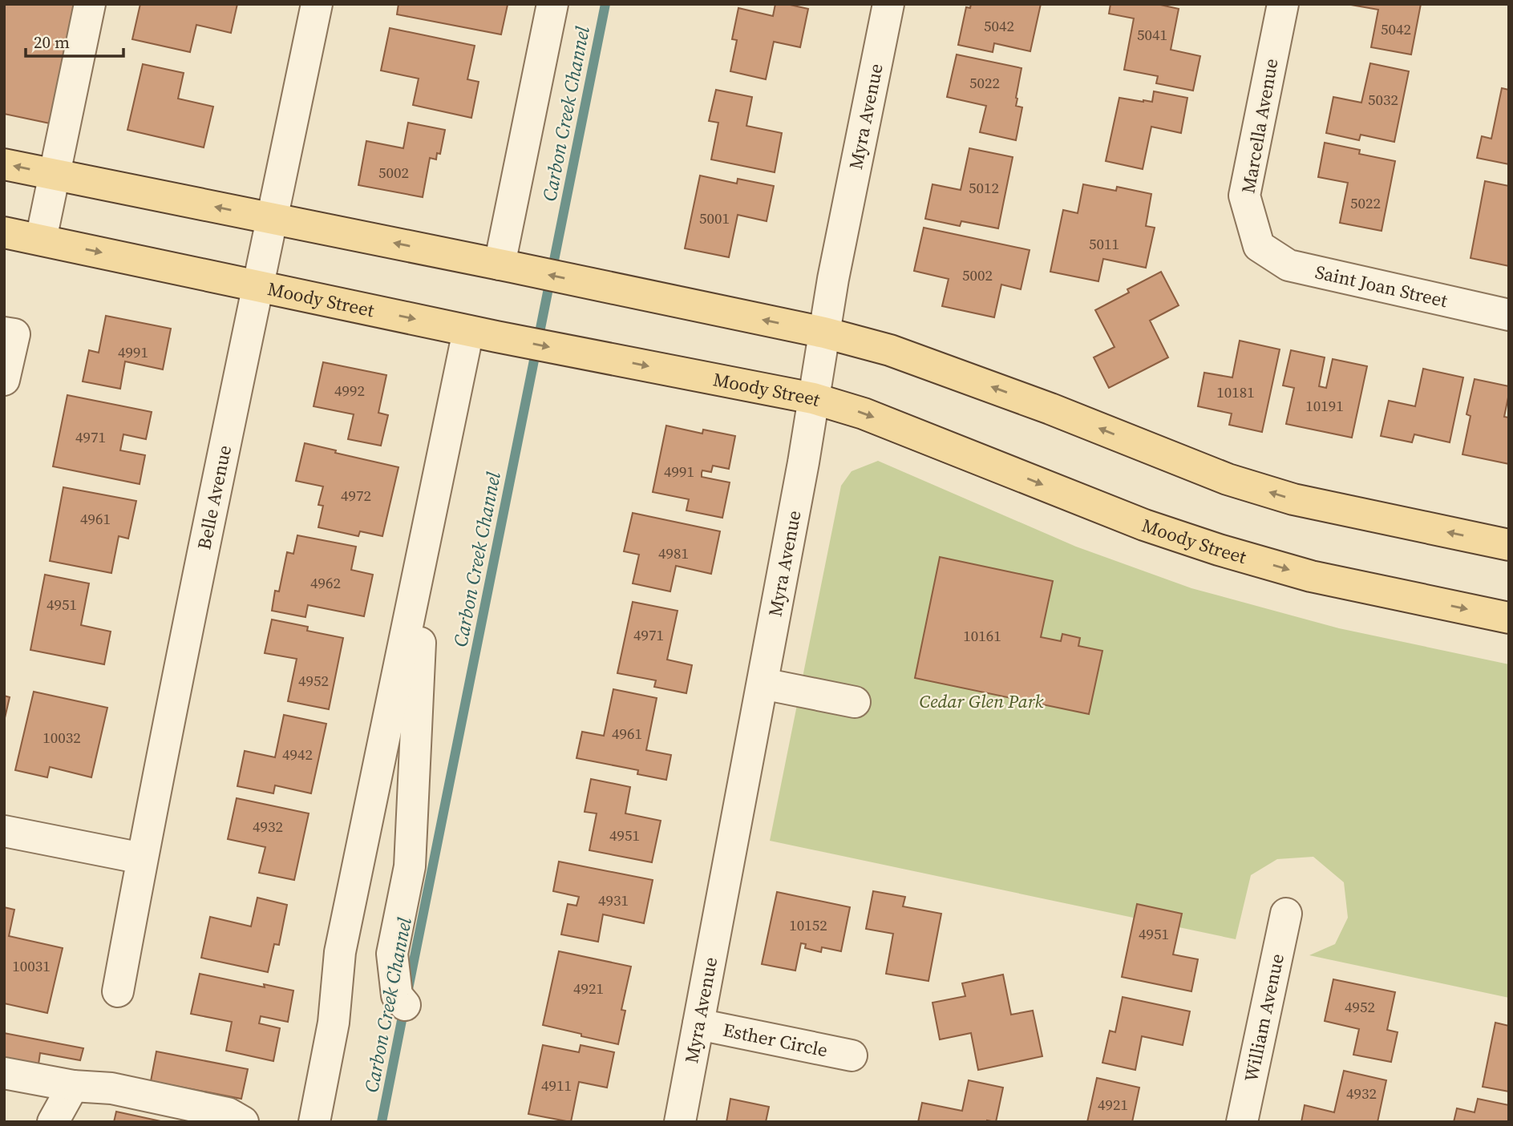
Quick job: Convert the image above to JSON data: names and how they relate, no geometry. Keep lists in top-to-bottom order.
{
  "streets": {
    "main road": ["Moody Street"],
    "street": [
      "Myra Avenue",
      "Marcella Avenue",
      "Saint Joan Street",
      "Belle Avenue",
      "William Avenue",
      "Esther Circle"
    ]
  },
  "crossings": [
    ["Myra Avenue", "Moody Street"],
    ["Myra Avenue", "Esther Circle"],
    ["Marcella Avenue", "Saint Joan Street"],
    ["Moody Street", "Belle Avenue"]
  ],
  "water": ["Carbon Creek Channel"],
  "parks": ["Cedar Glen Park"],
  "house_numbers": [
    "5042",
    "5042",
    "5041",
    "5022",
    "5032",
    "5002",
    "5012",
    "5022",
    "5001",
    "5011",
    "5002",
    "4991",
    "4992",
    "10181",
    "10191",
    "4971",
    "4991",
    "4972",
    "4961",
    "4981",
    "4962",
    "4951",
    "4971",
    "10161",
    "4952",
    "4961",
    "10032",
    "4942",
    "4932",
    "4951",
    "4931",
    "10152",
    "4951",
    "10031",
    "4921",
    "4952",
    "4911",
    "4932",
    "4921"
  ],
  "scale_bar": "20 m"
}
